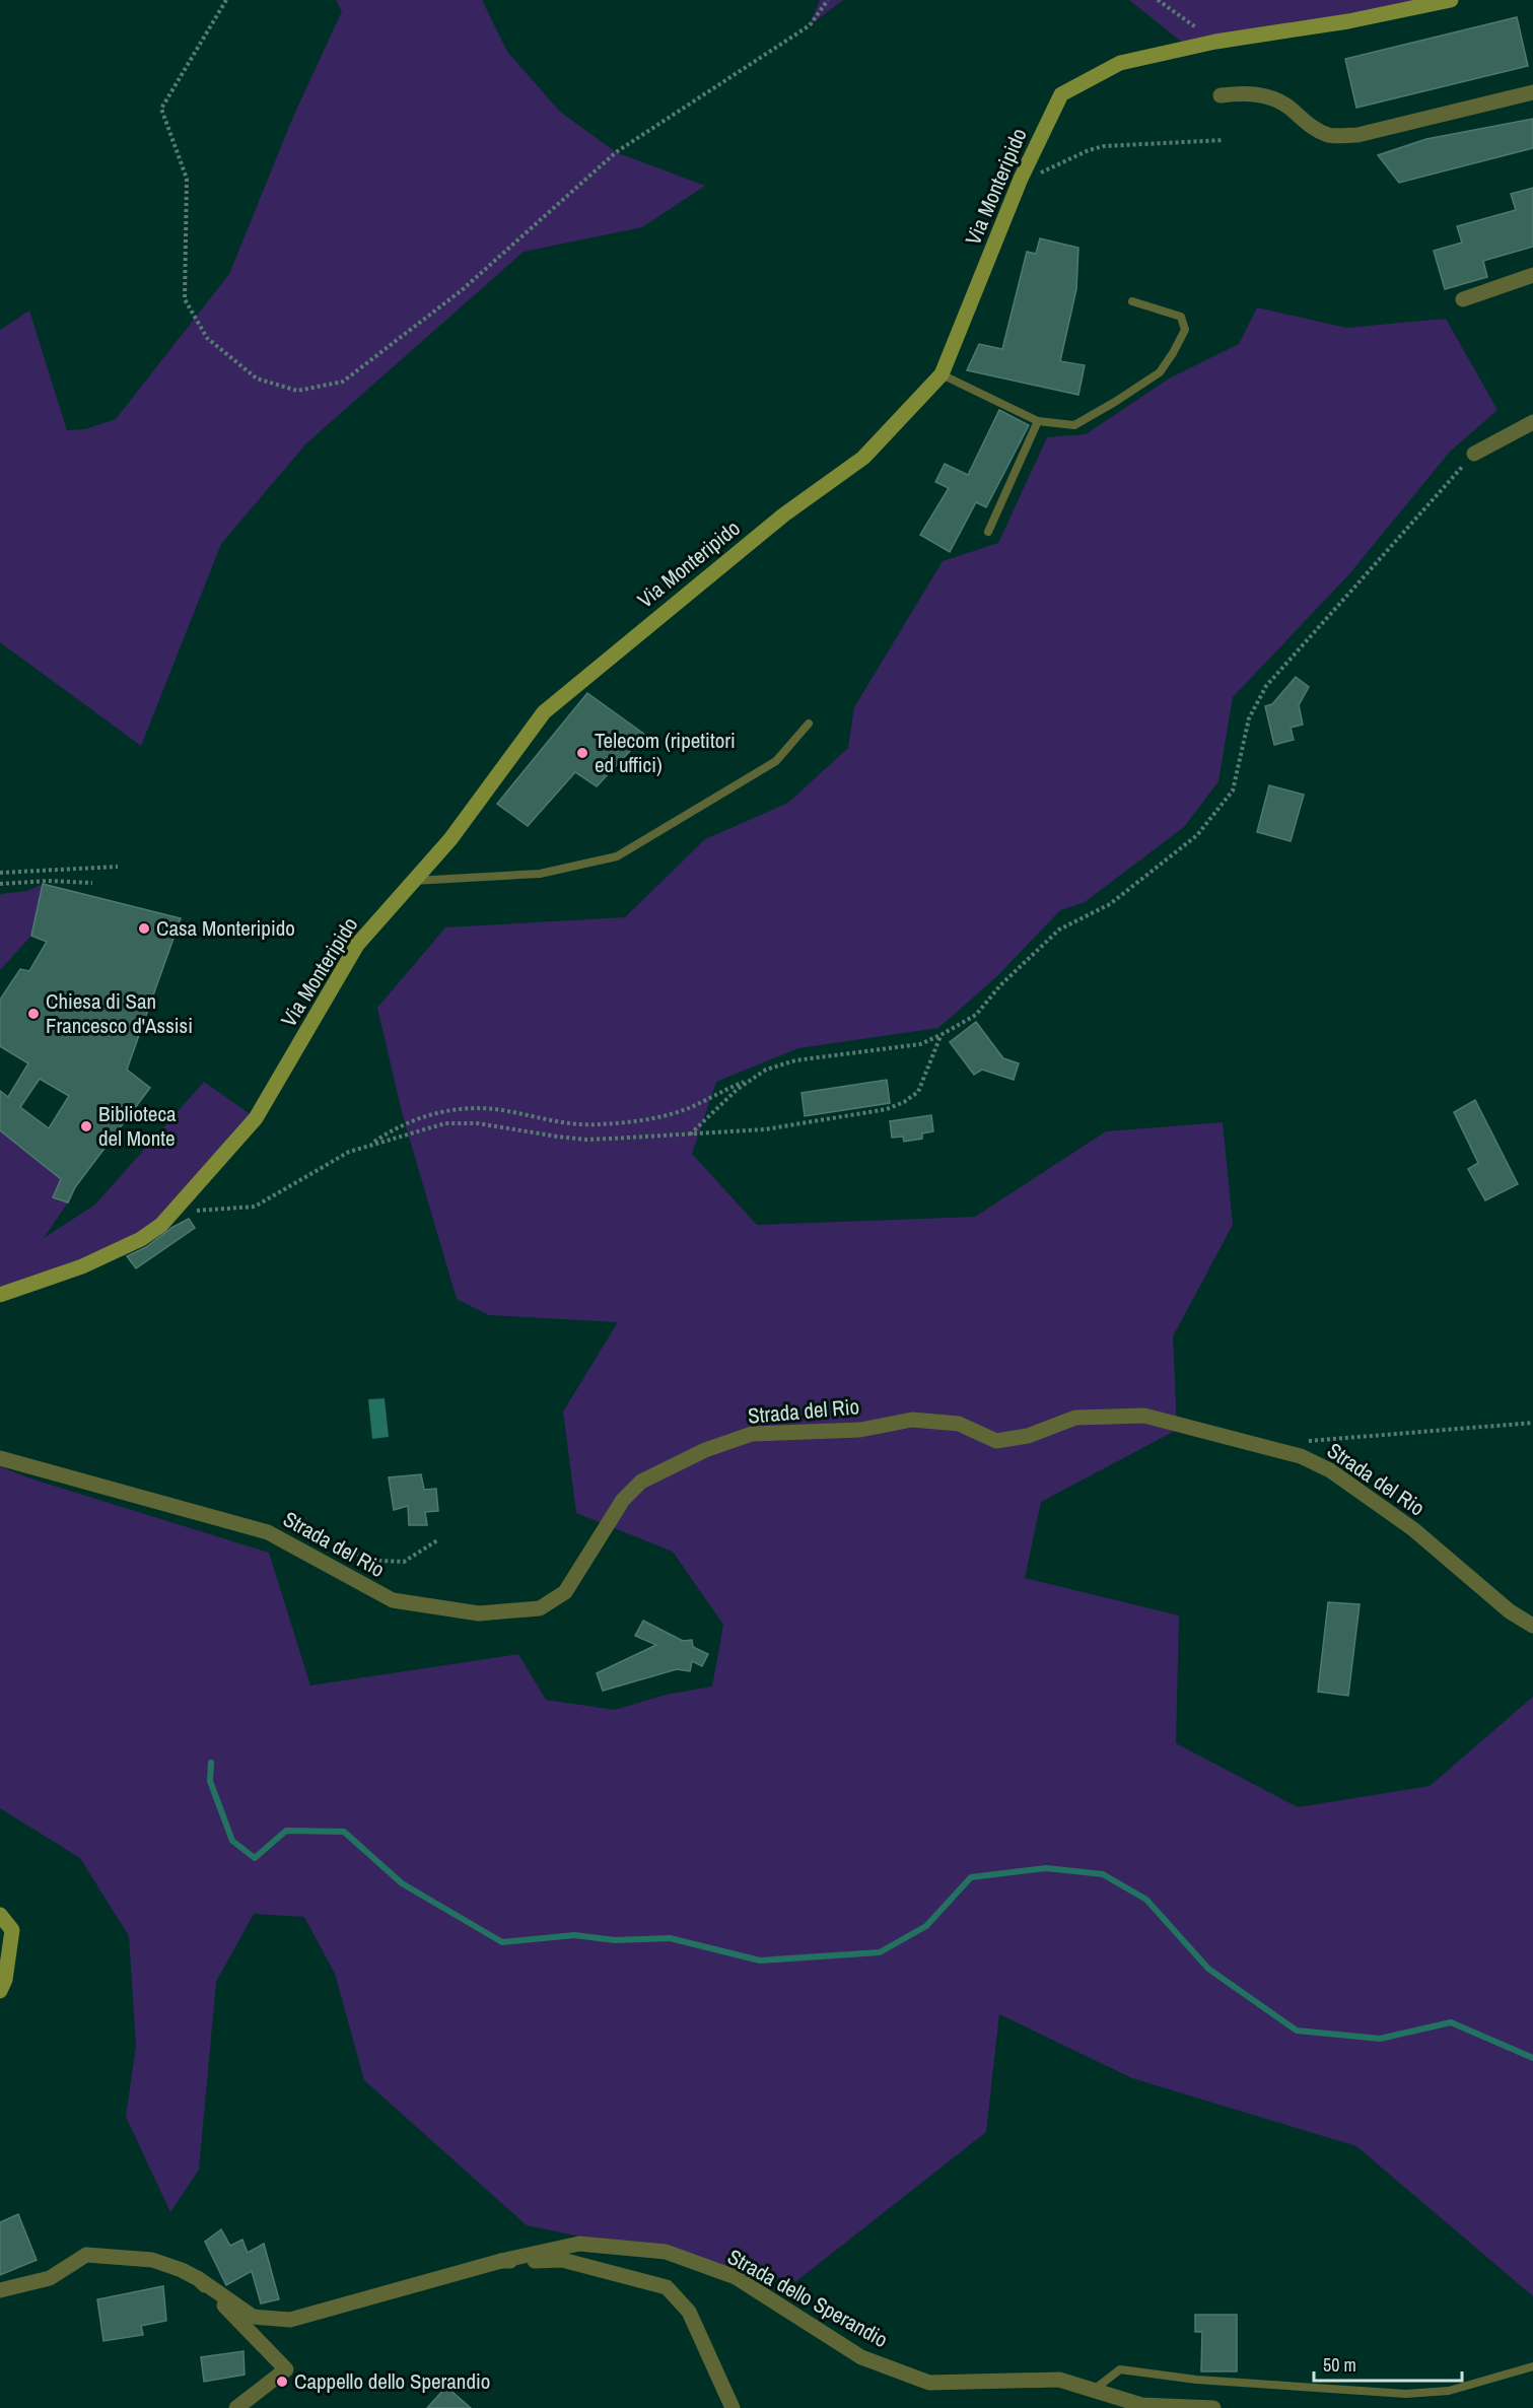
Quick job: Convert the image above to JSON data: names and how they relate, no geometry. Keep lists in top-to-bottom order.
{
  "streets": {
    "street": ["Via Monteripido", "Strada del Rio", "Strada dello Sperandio"]
  },
  "places": [
    "Telecom (ripetitori ed uffici)",
    "Casa Monteripido",
    "Chiesa di San Francesco d'Assisi",
    "Biblioteca del Monte",
    "Cappello dello Sperandio"
  ],
  "scale_bar": "50 m"
}
